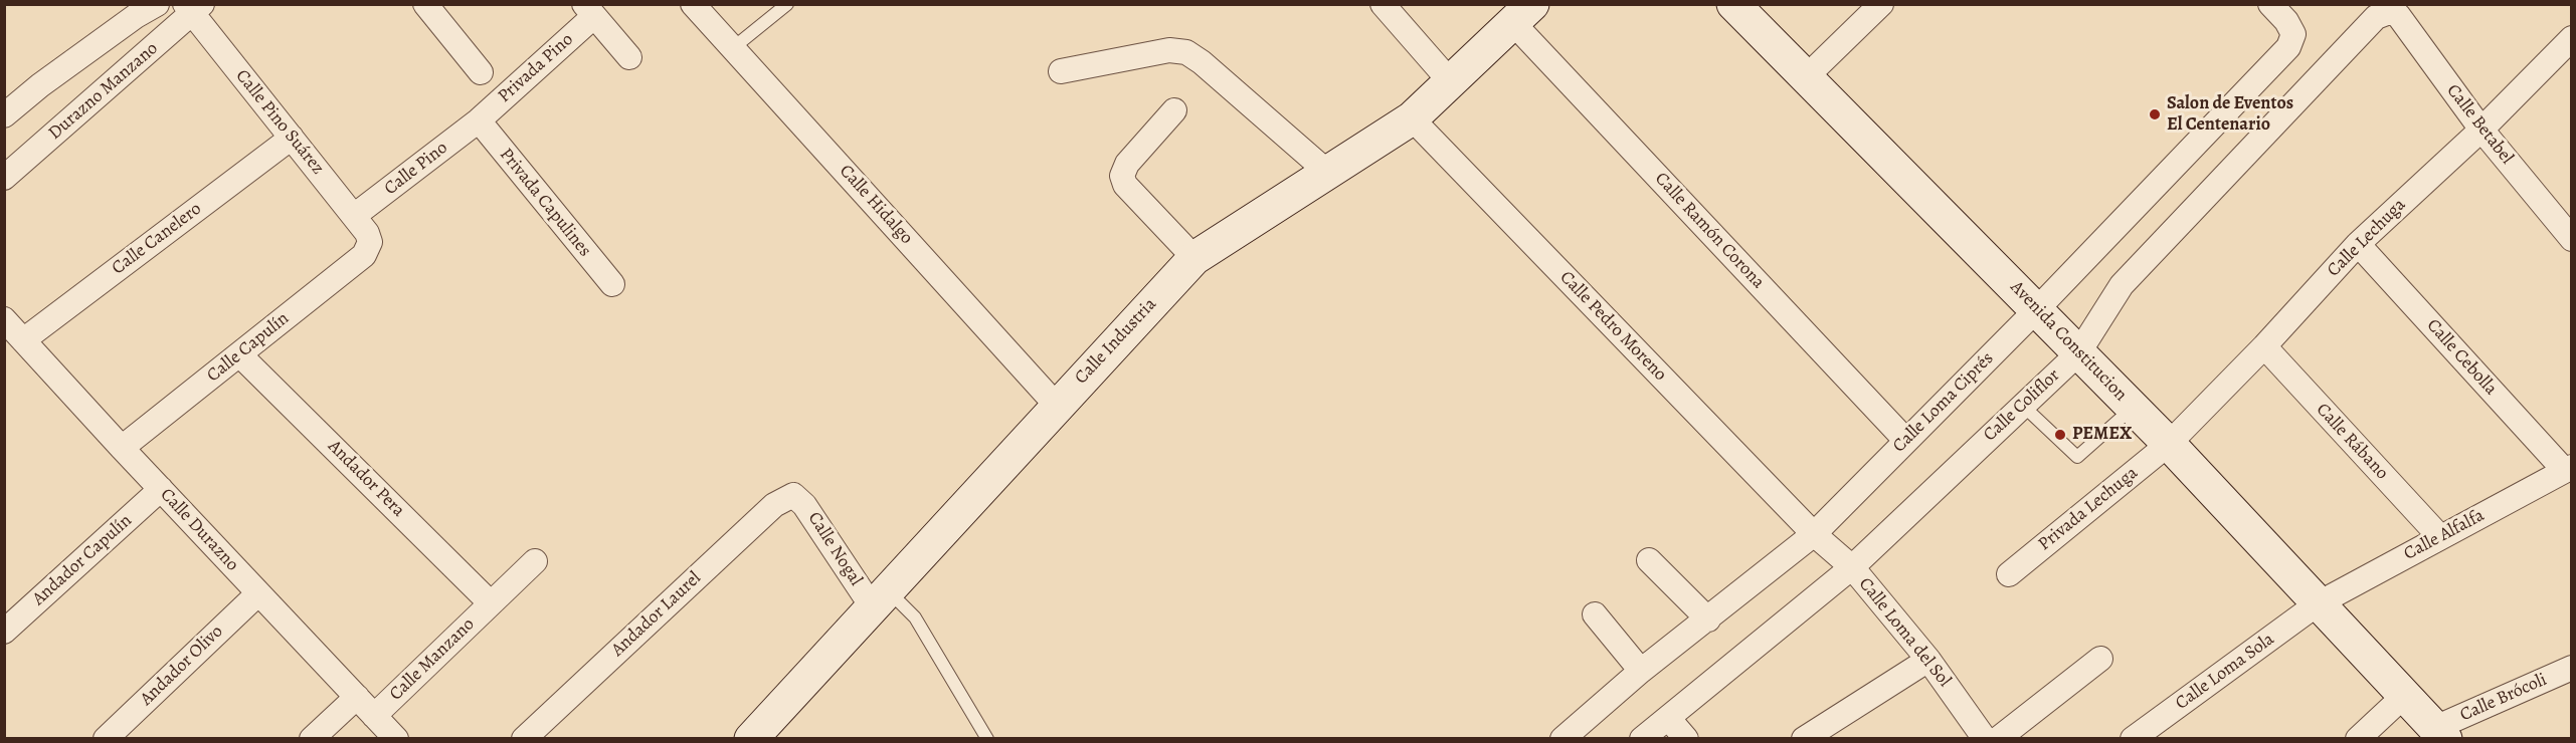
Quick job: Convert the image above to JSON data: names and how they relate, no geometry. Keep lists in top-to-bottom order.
{
  "streets": {
    "street": [
      "Privada Pino",
      "Durazno Manzano",
      "Calle Pino Suárez",
      "Calle Betabel",
      "Calle Pino",
      "Privada Capulines",
      "Calle Hidalgo",
      "Calle Ramón Corona",
      "Calle Lechuga",
      "Calle Canelero",
      "Calle Pedro Moreno",
      "Calle Industria",
      "Avenida Constitucion",
      "Calle Capulín",
      "Calle Cebolla",
      "Calle Loma Ciprés",
      "Calle Coliflor",
      "Calle Rábano",
      "Andador Pera",
      "Privada Lechuga",
      "Calle Durazno",
      "Calle Alfalfa",
      "Calle Nogal",
      "Andador Capulín",
      "Andador Laurel",
      "Calle Loma del Sol",
      "Calle Manzano",
      "Andador Olivo",
      "Calle Loma Sola",
      "Calle Brócoli"
    ]
  },
  "crossings": [
    ["Privada Pino", "Calle Pino"],
    ["Privada Pino", "Privada Capulines"],
    ["Durazno Manzano", "Calle Pino Suárez"],
    ["Calle Pino Suárez", "Calle Pino"],
    ["Calle Pino Suárez", "Calle Canelero"],
    ["Calle Pino Suárez", "Calle Capulín"],
    ["Calle Betabel", "Calle Lechuga"],
    ["Calle Betabel", "Calle Coliflor"],
    ["Calle Pino", "Privada Capulines"],
    ["Calle Hidalgo", "Calle Industria"],
    ["Calle Ramón Corona", "Calle Industria"],
    ["Calle Ramón Corona", "Calle Loma Ciprés"],
    ["Calle Lechuga", "Avenida Constitucion"],
    ["Calle Lechuga", "Calle Cebolla"],
    ["Calle Lechuga", "Calle Rábano"],
    ["Calle Lechuga", "Privada Lechuga"],
    ["Calle Canelero", "Calle Durazno"],
    ["Calle Pedro Moreno", "Calle Industria"],
    ["Calle Pedro Moreno", "Calle Loma Ciprés"],
    ["Calle Pedro Moreno", "Calle Loma del Sol"],
    ["Calle Industria", "Calle Nogal"],
    ["Avenida Constitucion", "Calle Loma Ciprés"],
    ["Avenida Constitucion", "Calle Coliflor"],
    ["Avenida Constitucion", "Privada Lechuga"],
    ["Avenida Constitucion", "Calle Alfalfa"],
    ["Avenida Constitucion", "Calle Loma Sola"],
    ["Avenida Constitucion", "Calle Brócoli"],
    ["Calle Capulín", "Andador Pera"],
    ["Calle Capulín", "Calle Durazno"],
    ["Calle Cebolla", "Calle Alfalfa"],
    ["Calle Loma Ciprés", "Calle Loma del Sol"],
    ["Calle Coliflor", "Calle Loma del Sol"],
    ["Calle Rábano", "Calle Alfalfa"],
    ["Andador Pera", "Calle Manzano"],
    ["Calle Durazno", "Andador Capulín"],
    ["Calle Durazno", "Calle Manzano"],
    ["Calle Durazno", "Andador Olivo"],
    ["Calle Alfalfa", "Calle Loma Sola"],
    ["Calle Nogal", "Andador Laurel"]
  ],
  "places": ["Salon de Eventos El Centenario", "PEMEX"]
}
